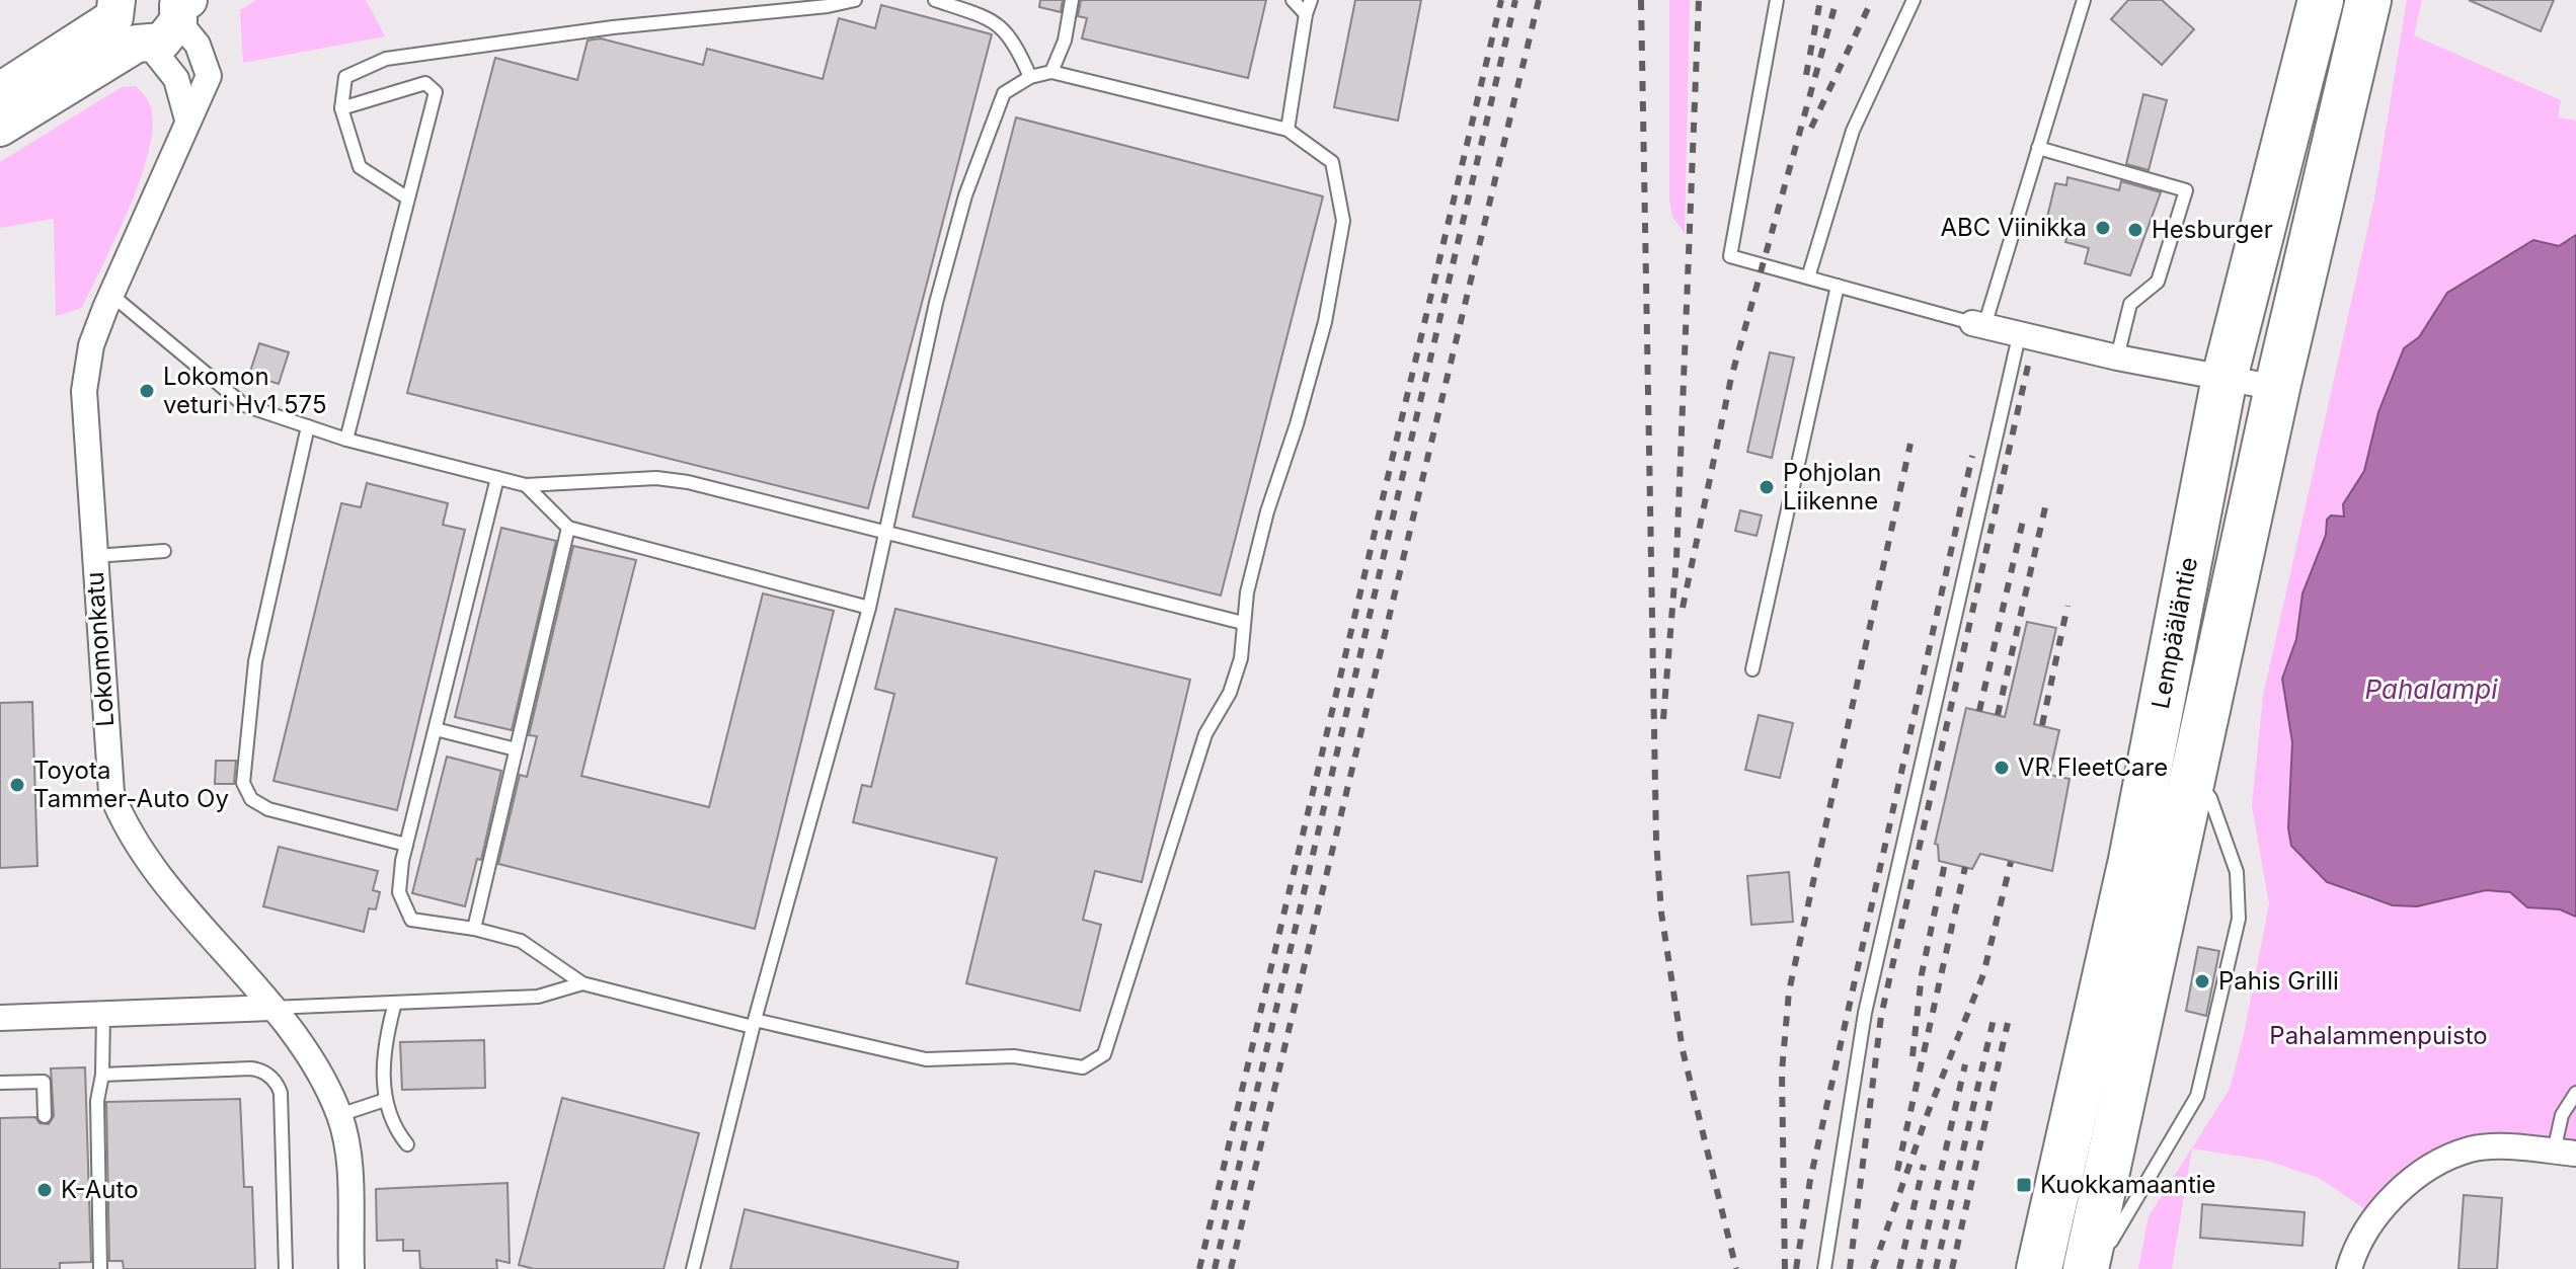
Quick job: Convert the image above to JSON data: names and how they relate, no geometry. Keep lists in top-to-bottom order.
{
  "streets": {
    "highway": ["Lempääläntie"],
    "street": ["Lokomonkatu"]
  },
  "water": ["Pahalampi"],
  "parks": ["Pahalammenpuisto"],
  "places": {
    "other": [
      "ABC Viinikka",
      "Hesburger",
      "Lokomon veturi Hv1 575",
      "Pohjolan Liikenne",
      "VR FleetCare",
      "Toyota Tammer-Auto Oy",
      "Pahis Grilli",
      "K-Auto"
    ],
    "transit": ["Kuokkamaantie"]
  }
}
